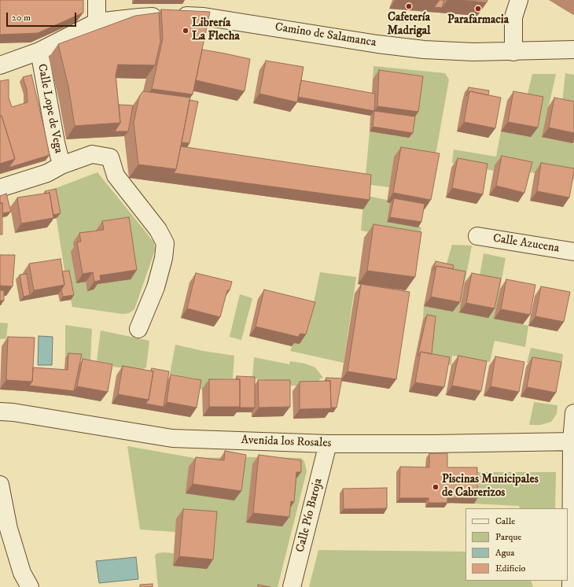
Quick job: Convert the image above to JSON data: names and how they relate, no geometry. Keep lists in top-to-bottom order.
{
  "streets": {
    "street": [
      "Camino de Salamanca",
      "Calle Lope de Vega",
      "Calle Azucena",
      "Avenida los Rosales",
      "Calle Pío Baroja"
    ]
  },
  "crossings": [
    ["Avenida los Rosales", "Calle Pío Baroja"]
  ],
  "places": [
    "Cafetería Madrigal",
    "Parafarmacia",
    "Librería La Flecha",
    "Piscinas Municipales de Cabrerizos"
  ],
  "legend": [
    "Calle",
    "Parque",
    "Agua",
    "Edificio"
  ],
  "scale_bar": "20 m"
}
